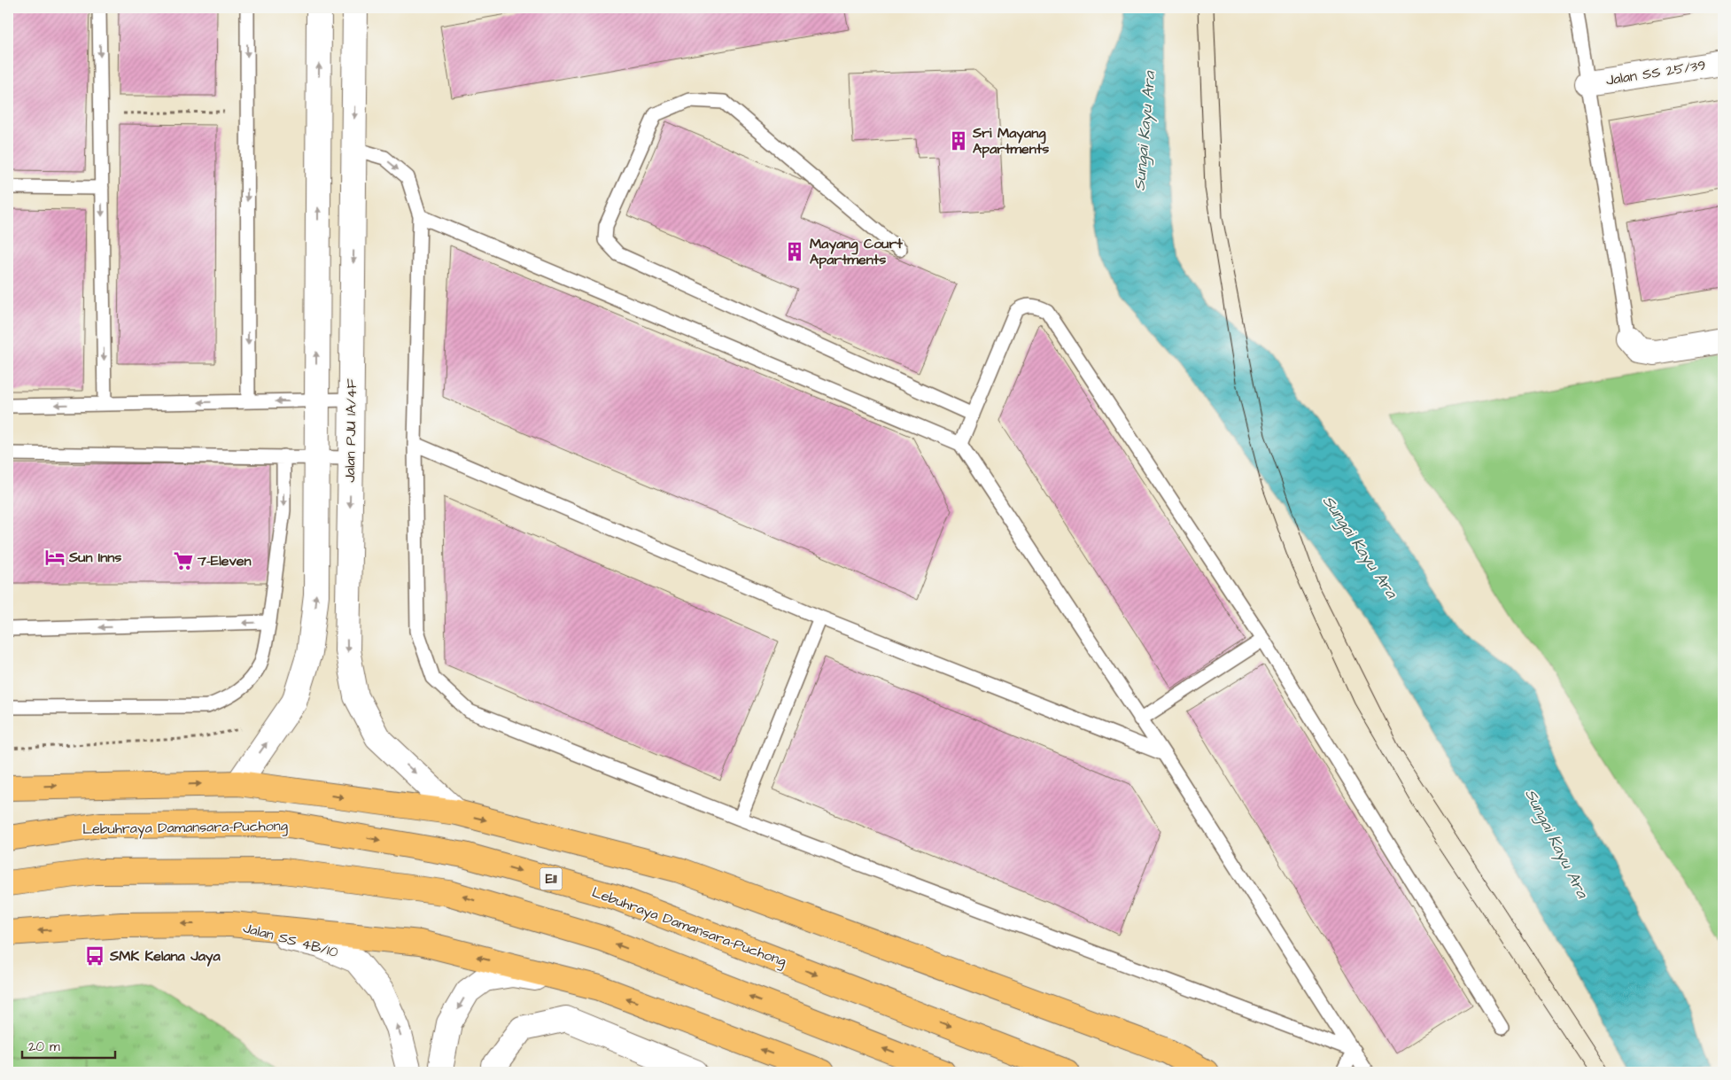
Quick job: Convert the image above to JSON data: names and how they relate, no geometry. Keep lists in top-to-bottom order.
{
  "streets": {
    "highway": ["Lebuhraya Damansara–Puchong", "E11"],
    "street": ["Jalan SS 25/39", "Jalan PJU 1A/4F", "Jalan SS 4B/10"]
  },
  "one_way": ["Jalan SS 4B/10"],
  "water": ["Sungai Kayu Ara"],
  "places": {
    "building": ["Sri Mayang Apartments", "Mayang Court Apartments"],
    "hotel": ["Sun Inns"],
    "supermarket": ["7-Eleven"],
    "bus stop": ["SMK Kelana Jaya"]
  },
  "scale_bar": "20 m"
}
